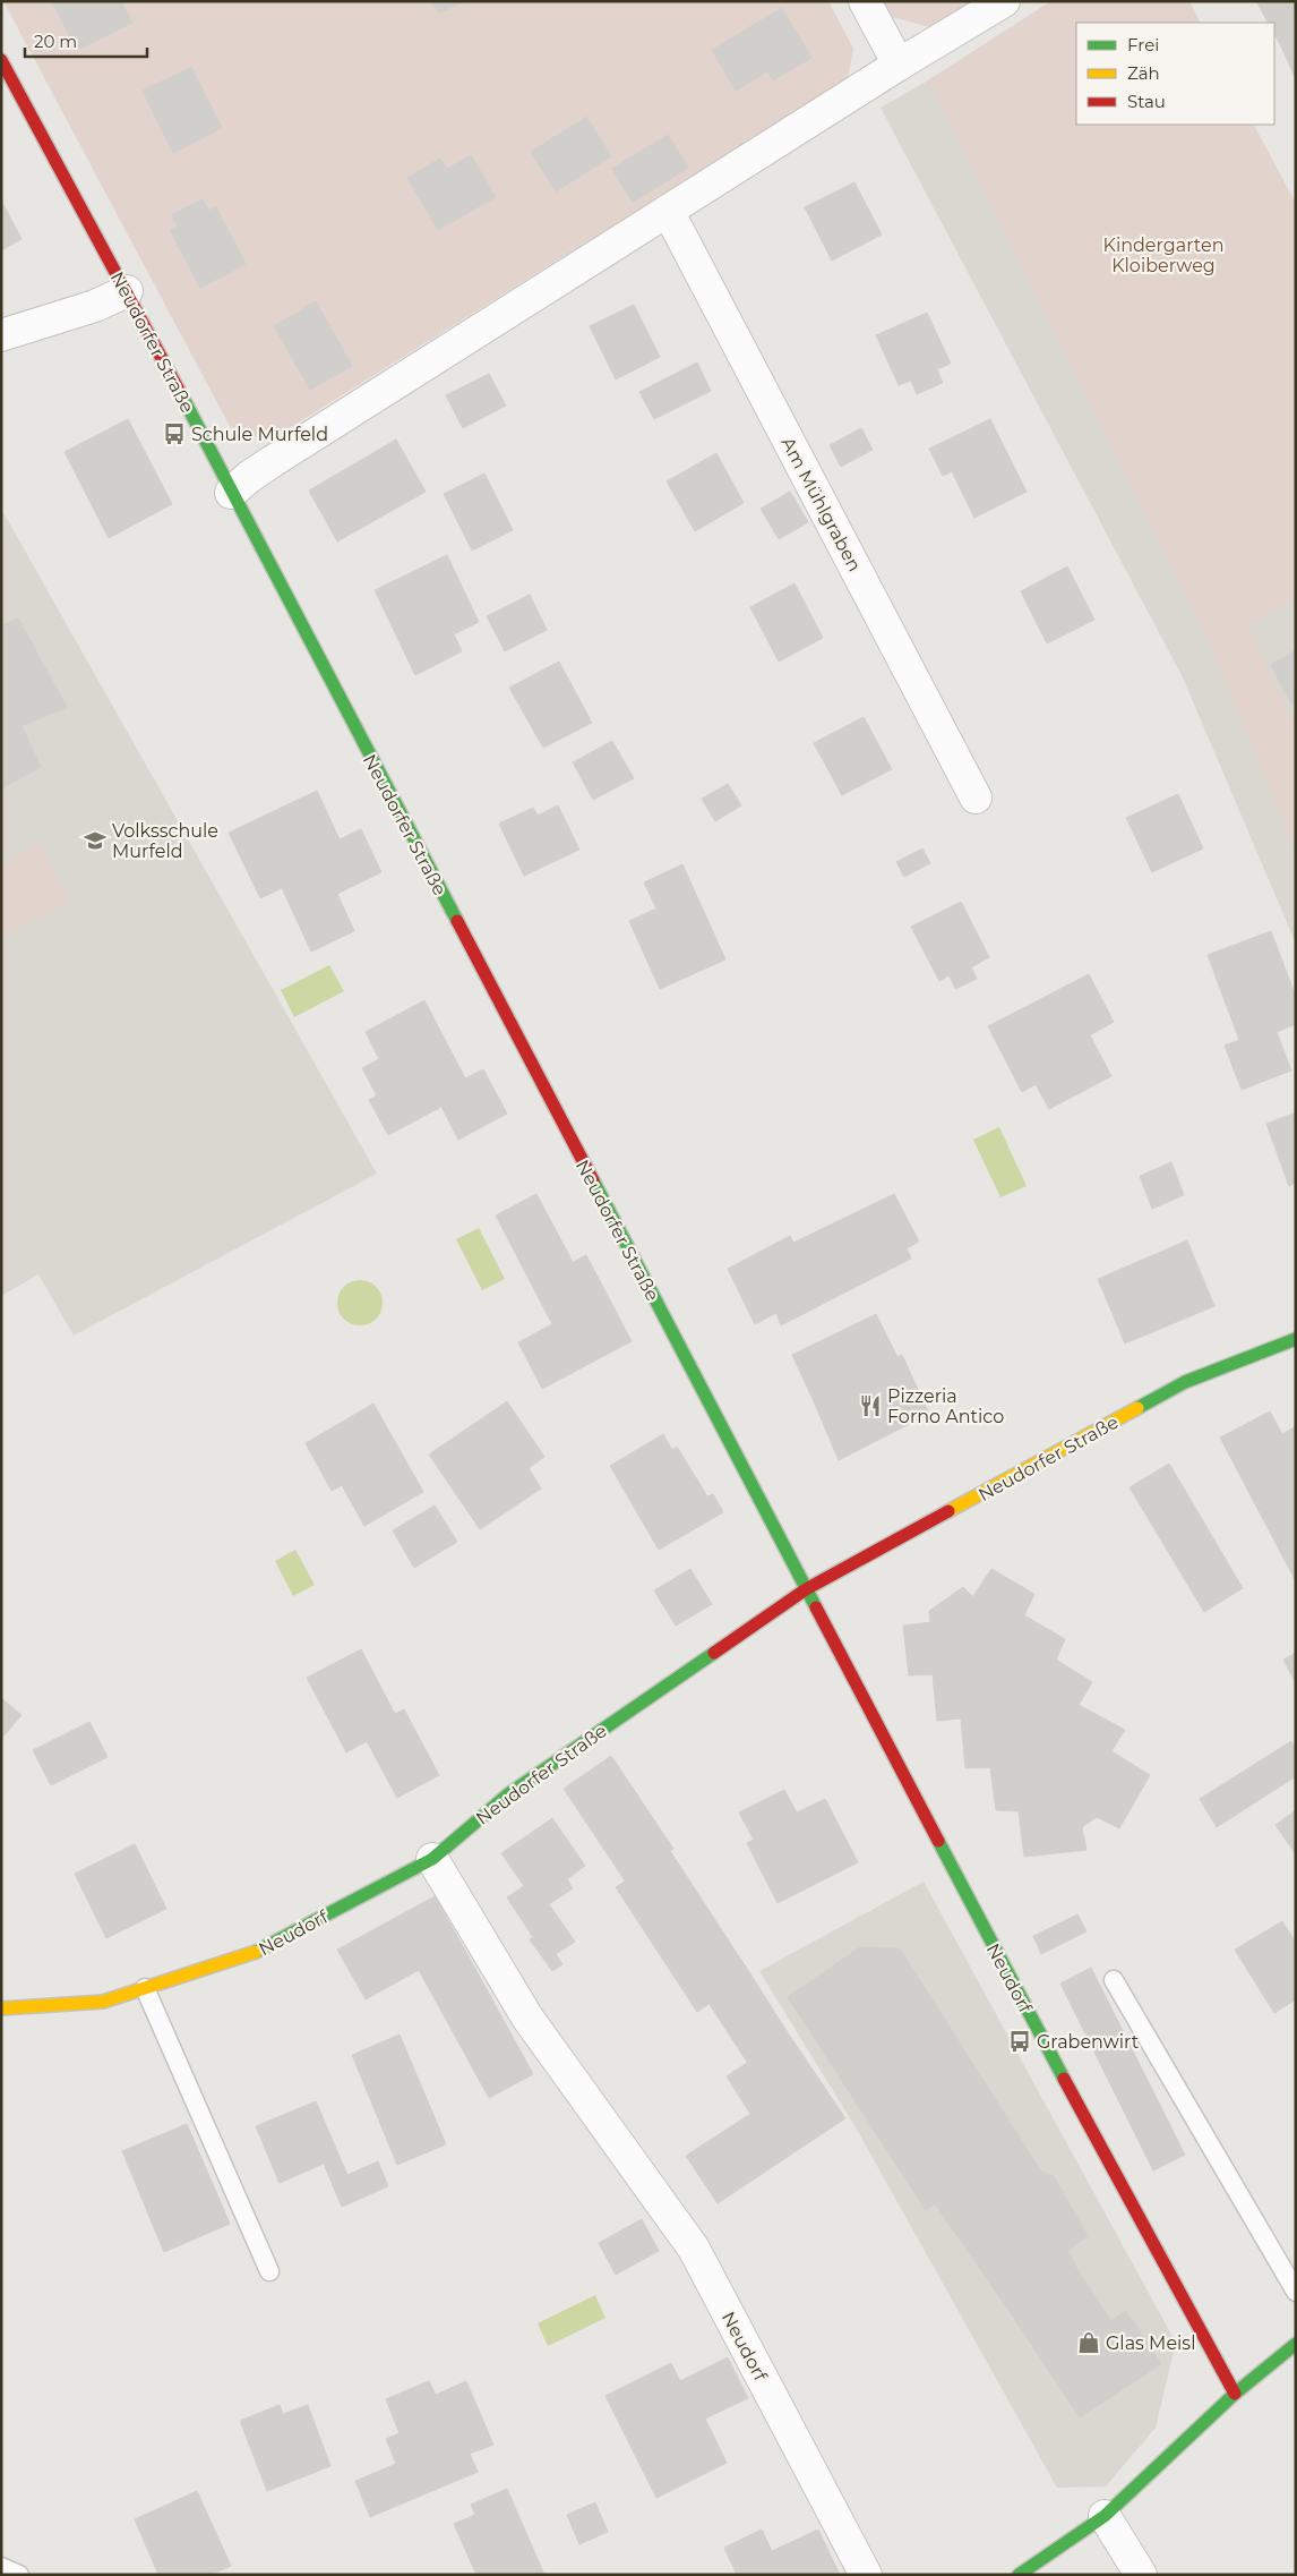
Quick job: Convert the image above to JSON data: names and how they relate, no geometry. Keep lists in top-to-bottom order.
{
  "streets": {
    "street": ["Neudorfer Straße", "Am Mühlgraben", "Neudorf"]
  },
  "crossings": [
    ["Neudorfer Straße", "Neudorf"]
  ],
  "parks": ["Kindergarten Kloiberweg"],
  "places": {
    "bus stop": ["Schule Murfeld", "Grabenwirt"],
    "school or university": ["Volksschule Murfeld"],
    "restaurant": ["Pizzeria Forno Antico"],
    "shop": ["Glas Meisl"]
  },
  "legend": ["Frei", "Zäh", "Stau"],
  "scale_bar": "20 m"
}
